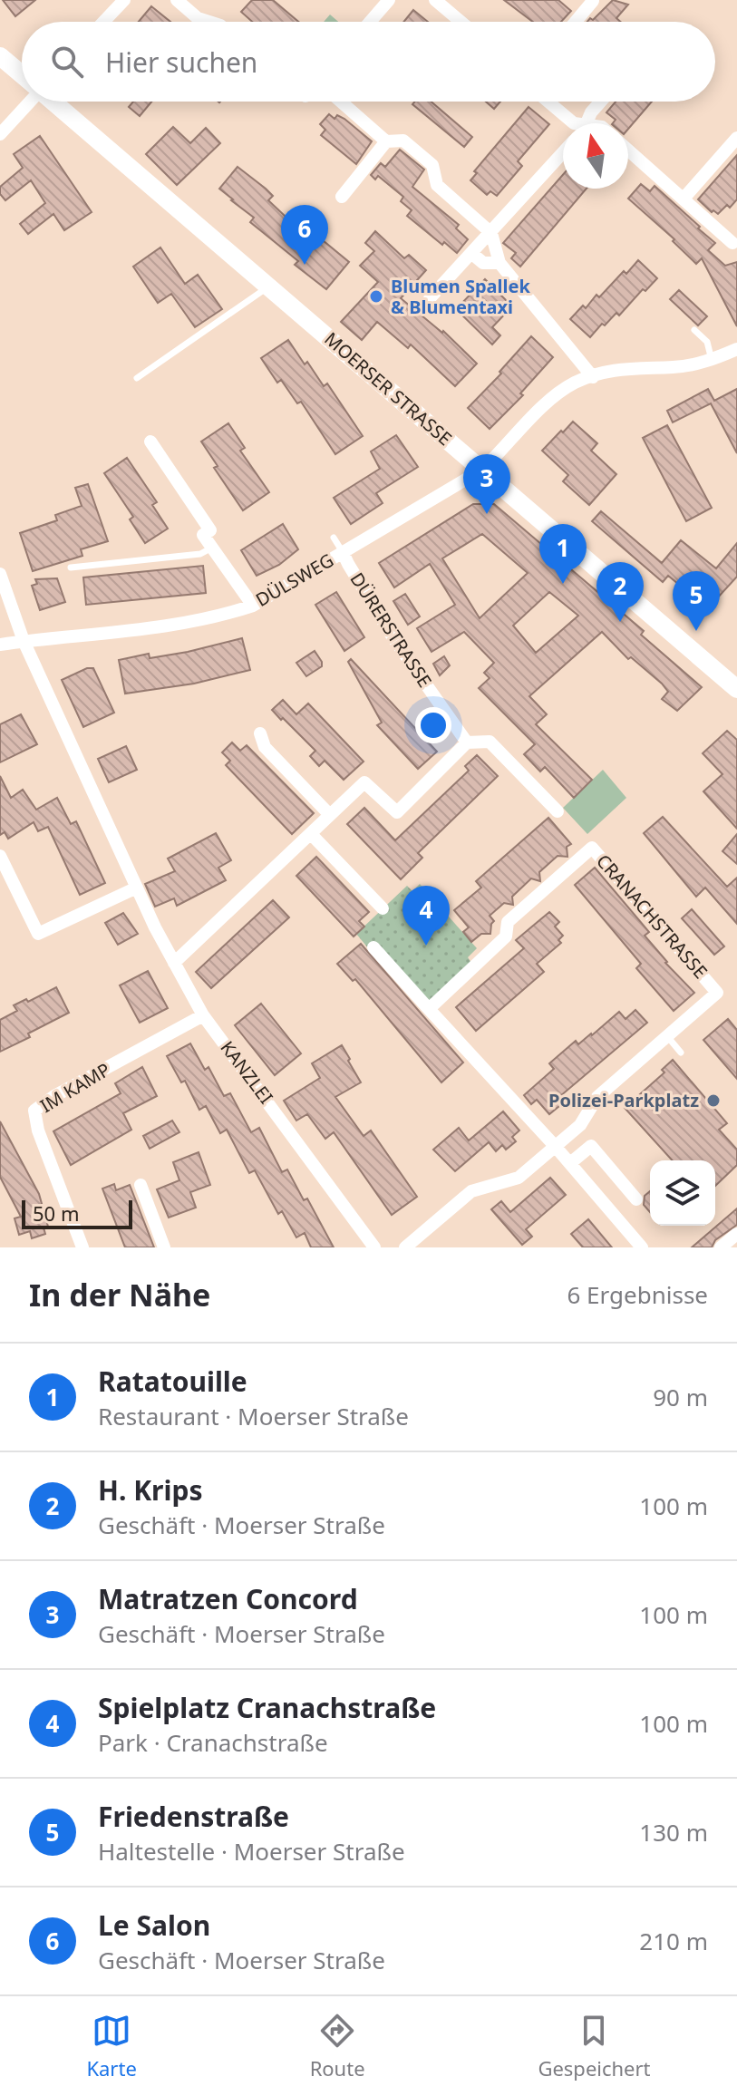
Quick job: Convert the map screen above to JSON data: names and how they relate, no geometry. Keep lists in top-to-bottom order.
{
  "streets": {
    "main road": ["MOERSER STRASSE"],
    "street": [
      "DÜLSWEG",
      "DÜRERSTRASSE",
      "CRANACHSTRASSE",
      "KANZLEI",
      "IM KAMP"
    ]
  },
  "crossings": [
    ["MOERSER STRASSE", "DÜLSWEG"],
    ["DÜLSWEG", "DÜRERSTRASSE"],
    ["DÜLSWEG", "KANZLEI"],
    ["KANZLEI", "IM KAMP"]
  ],
  "places": ["Blumen Spallek & Blumentaxi", "Polizei-Parkplatz"],
  "scale_bar": "50 m",
  "north": "top",
  "page": {
    "search": "Hier suchen",
    "pins": [
      "6",
      "3",
      "1",
      "2",
      "5",
      "4"
    ],
    "scale": "50 m",
    "heading": ["In der Nähe", "6 Ergebnisse"],
    "list": [
      {
        "mark": "1",
        "name": "Ratatouille",
        "note": "Restaurant · Moerser Straße",
        "value": "90 m"
      },
      {
        "mark": "2",
        "name": "H. Krips",
        "note": "Geschäft · Moerser Straße",
        "value": "100 m"
      },
      {
        "mark": "3",
        "name": "Matratzen Concord",
        "note": "Geschäft · Moerser Straße",
        "value": "100 m"
      },
      {
        "mark": "4",
        "name": "Spielplatz Cranachstraße",
        "note": "Park · Cranachstraße",
        "value": "100 m"
      },
      {
        "mark": "5",
        "name": "Friedenstraße",
        "note": "Haltestelle · Moerser Straße",
        "value": "130 m"
      },
      {
        "mark": "6",
        "name": "Le Salon",
        "note": "Geschäft · Moerser Straße",
        "value": "210 m"
      }
    ],
    "nav": ["Karte", "Route", "Gespeichert"]
  }
}
